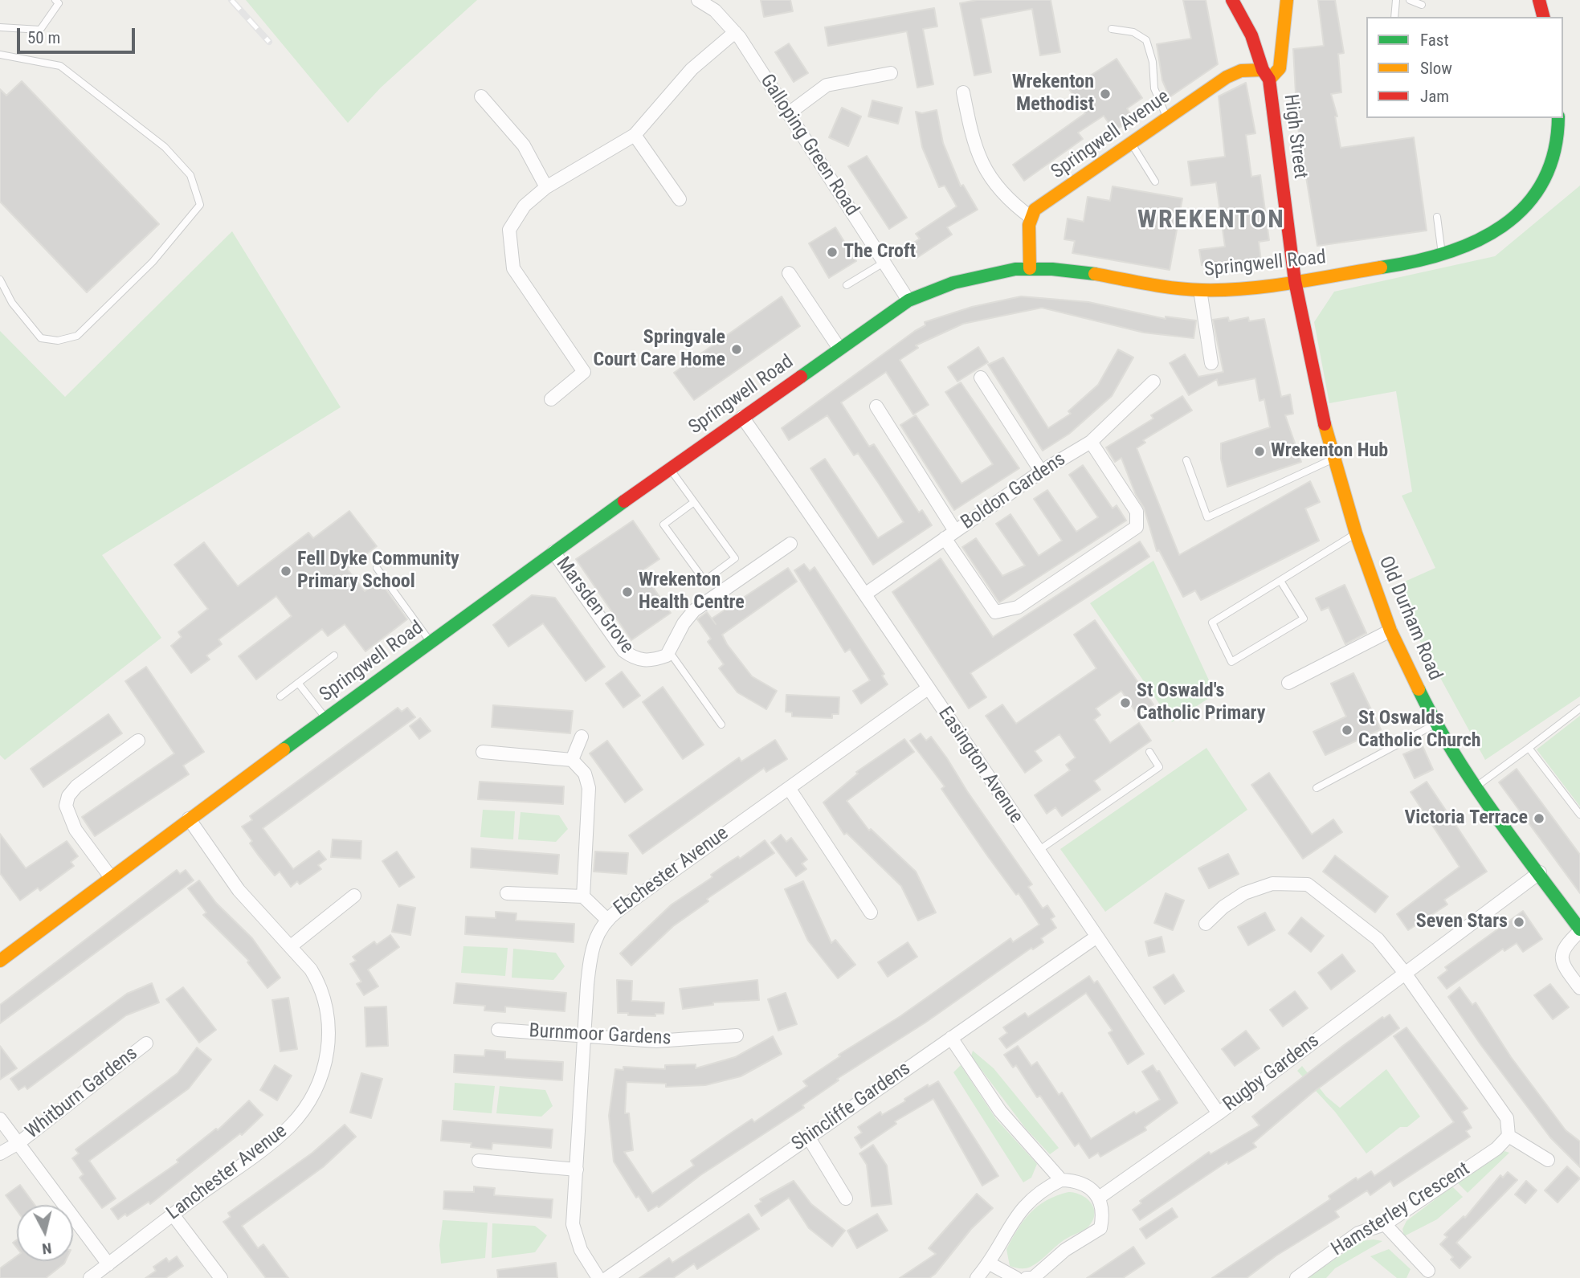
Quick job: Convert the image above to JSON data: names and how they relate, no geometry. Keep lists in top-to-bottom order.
{
  "streets": {
    "main road": [
      "Springwell Avenue",
      "High Street",
      "Springwell Road",
      "Old Durham Road"
    ],
    "street": [
      "Galloping Green Road",
      "Boldon Gardens",
      "Marsden Grove",
      "Easington Avenue",
      "Ebchester Avenue",
      "Burnmoor Gardens",
      "Rugby Gardens",
      "Whitburn Gardens",
      "Shincliffe Gardens",
      "Lanchester Avenue",
      "Hamsterley Crescent"
    ]
  },
  "crossings": [
    ["Springwell Avenue", "High Street"],
    ["High Street", "Springwell Road"],
    ["High Street", "Old Durham Road"],
    ["Galloping Green Road", "Springwell Road"],
    ["Springwell Road", "Marsden Grove"],
    ["Springwell Road", "Old Durham Road"],
    ["Springwell Road", "Easington Avenue"],
    ["Springwell Road", "Lanchester Avenue"],
    ["Boldon Gardens", "Easington Avenue"],
    ["Old Durham Road", "Rugby Gardens"],
    ["Easington Avenue", "Ebchester Avenue"],
    ["Easington Avenue", "Rugby Gardens"],
    ["Easington Avenue", "Shincliffe Gardens"],
    ["Ebchester Avenue", "Burnmoor Gardens"]
  ],
  "districts": ["WREKENTON"],
  "places": [
    "Wrekenton Methodist",
    "The Croft",
    "Springvale Court Care Home",
    "Wrekenton Hub",
    "Fell Dyke Community Primary School",
    "Wrekenton Health Centre",
    "St Oswald's Catholic Primary",
    "St Oswalds Catholic Church",
    "Victoria Terrace",
    "Seven Stars"
  ],
  "legend": ["Fast", "Slow", "Jam"],
  "scale_bar": "50 m",
  "north": "bottom"
}
